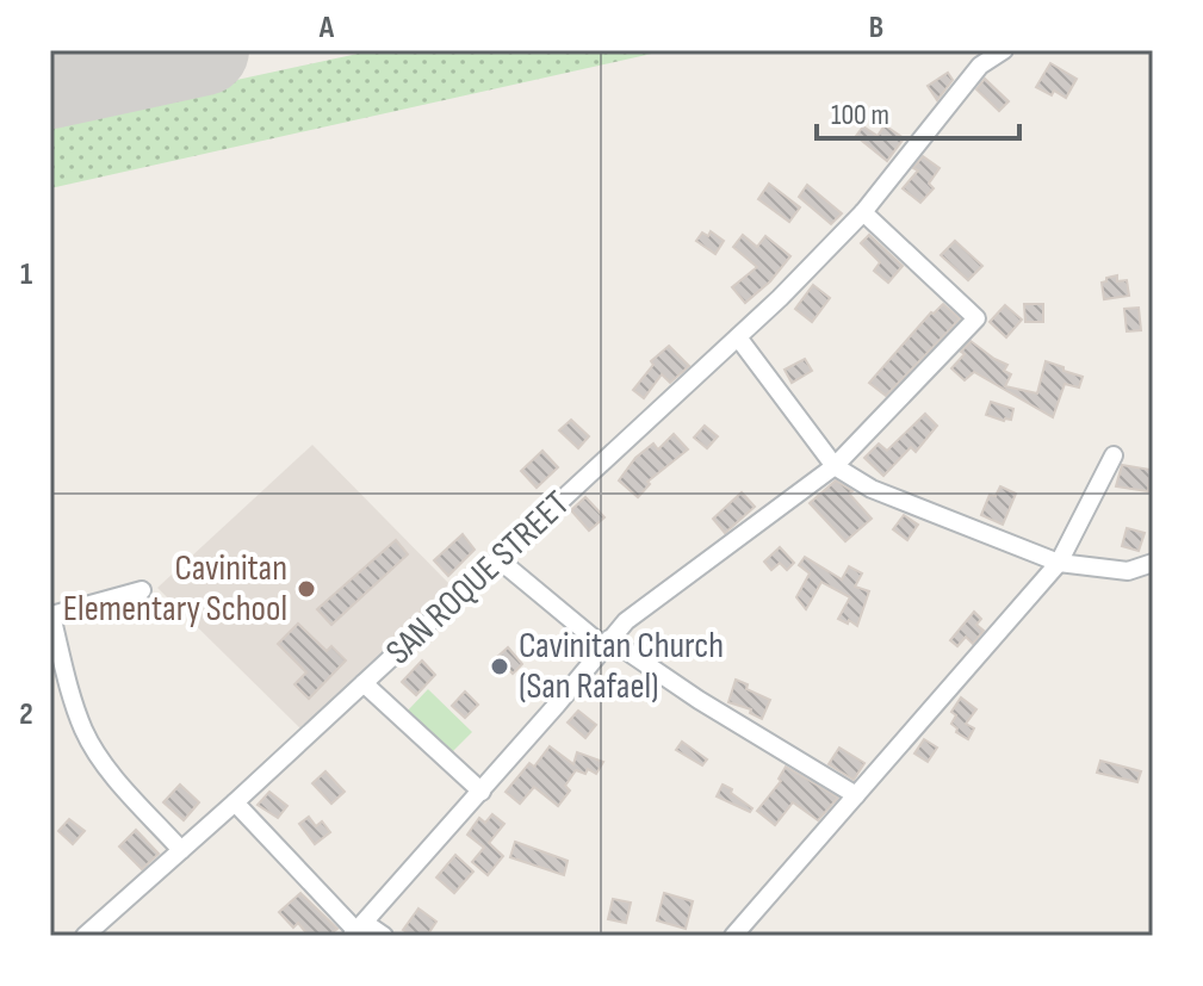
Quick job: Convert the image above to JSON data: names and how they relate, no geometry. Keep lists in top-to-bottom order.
{
  "streets": {
    "street": ["SAN ROQUE STREET"]
  },
  "places": ["Cavinitan Elementary School", "Cavinitan Church (San Rafael)"],
  "scale_bar": "100 m",
  "grid": {
    "columns": ["A", "B"],
    "rows": ["1", "2"]
  }
}
